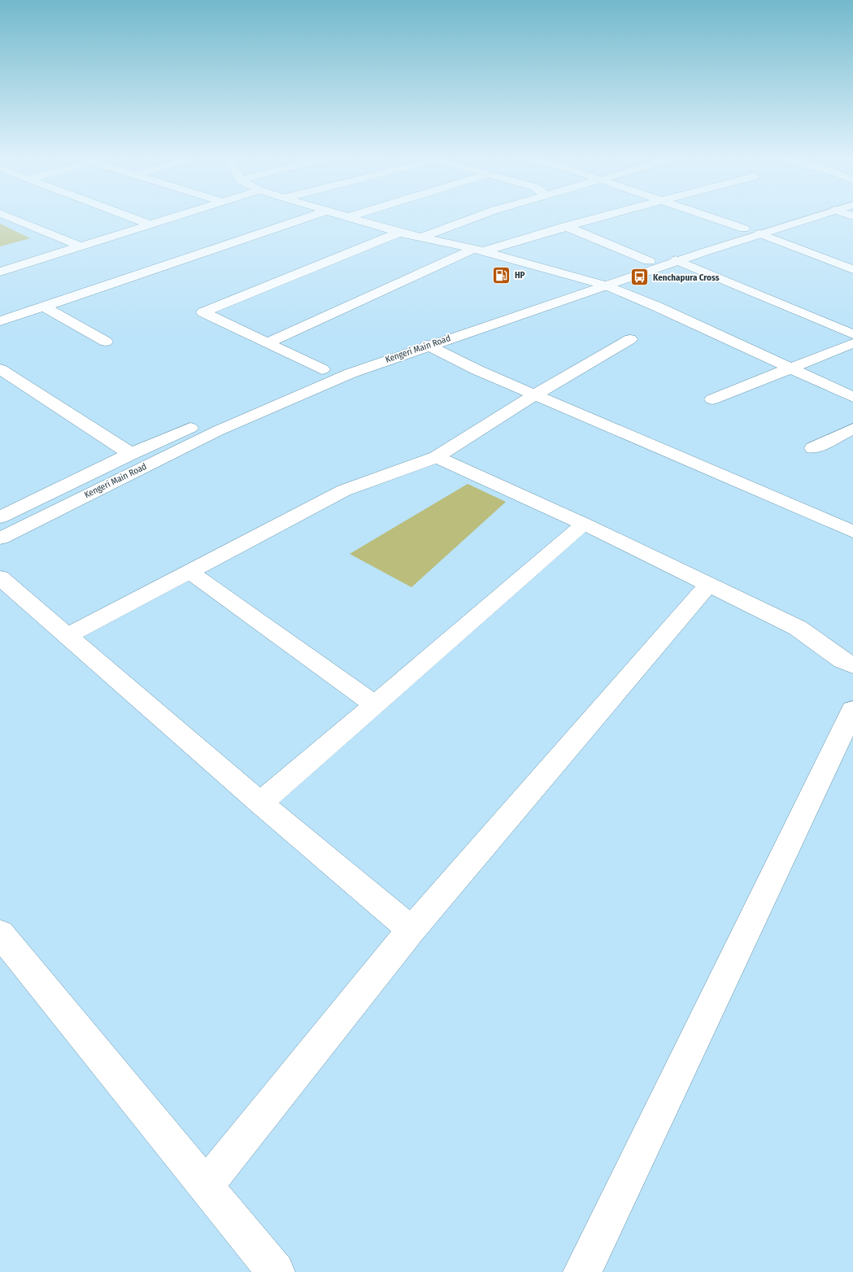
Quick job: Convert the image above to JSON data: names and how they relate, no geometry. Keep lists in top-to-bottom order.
{
  "streets": {
    "street": ["Kengeri Main Road"]
  },
  "places": {
    "fuel station": ["HP"],
    "bus stop": ["Kenchapura Cross"]
  }
}
